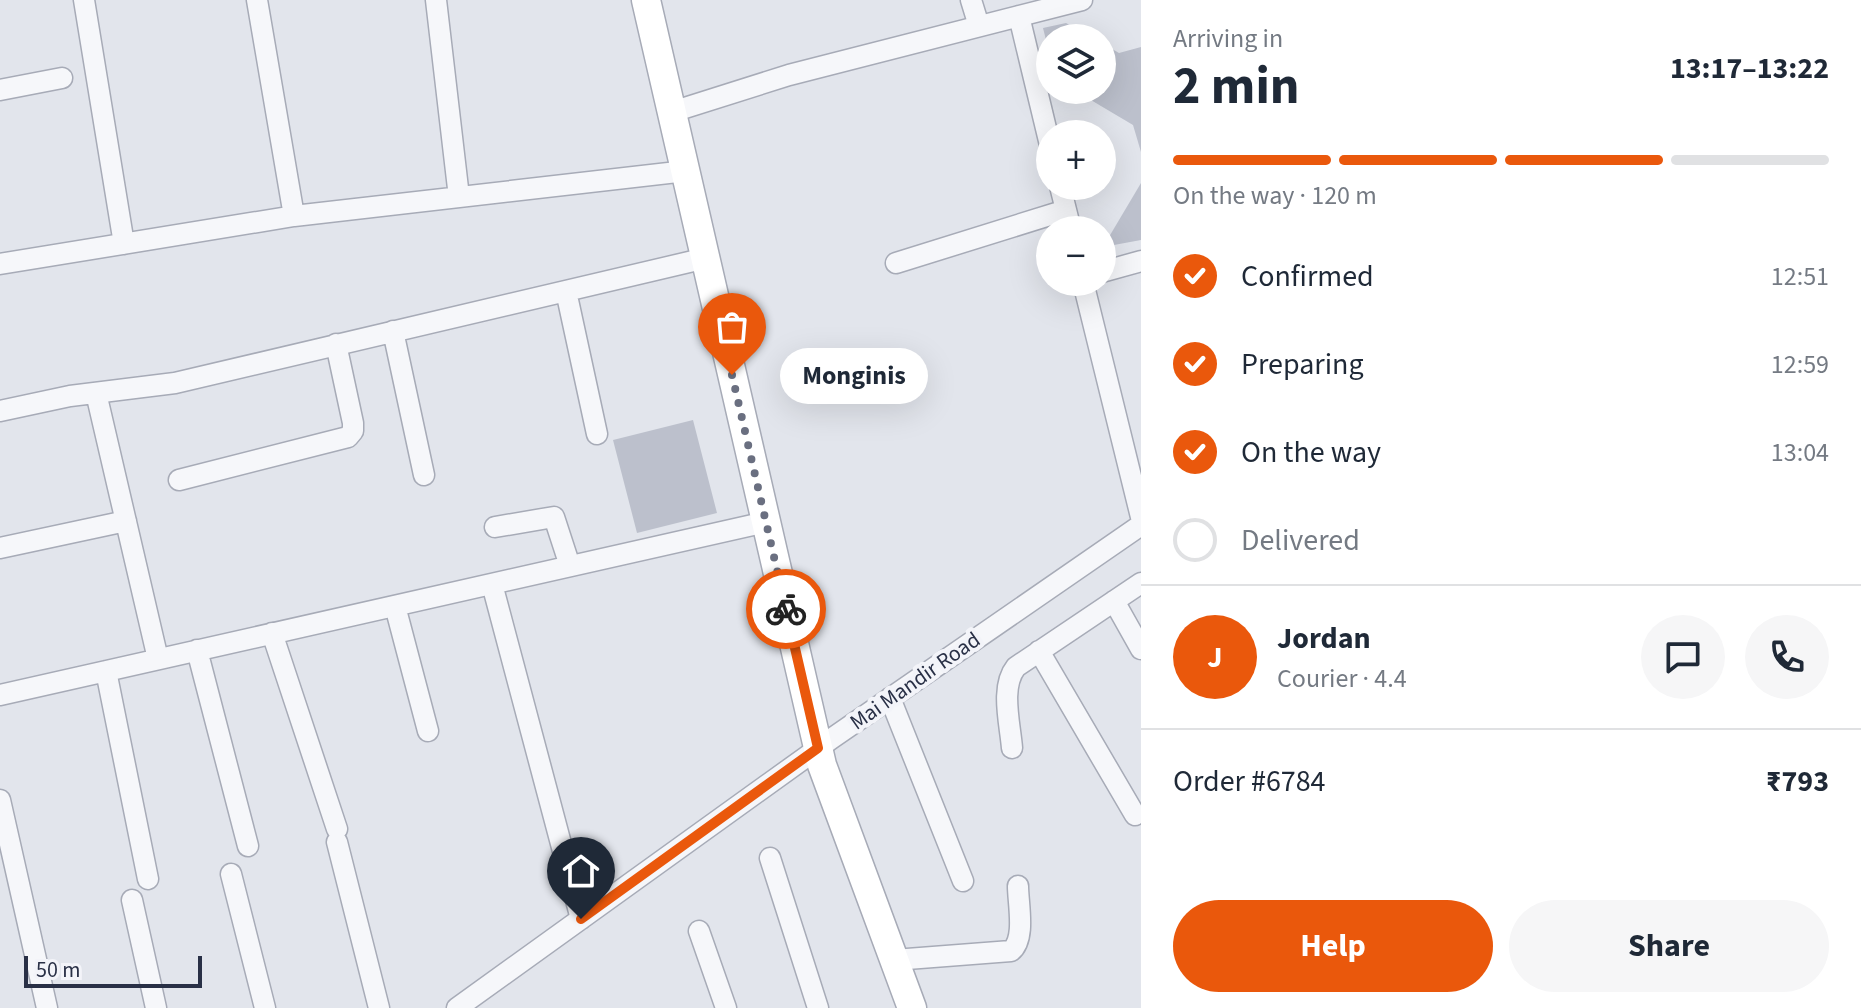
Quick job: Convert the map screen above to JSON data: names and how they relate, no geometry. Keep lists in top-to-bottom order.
{
  "streets": {
    "street": ["Mai Mandir Road"]
  },
  "places": ["Monginis"],
  "scale_bar": "50 m",
  "page": {
    "heading": ["2 min", "Arriving in", "13:17–13:22"],
    "panel": [
      "Jordan",
      "Courier · 4.4",
      "Order #6784",
      "₹793"
    ],
    "map_buttons": ["+", "−"],
    "bar": "On the way · 120 m",
    "list": [
      ["Confirmed", "12:51"],
      ["Preparing", "12:59"],
      ["On the way", "13:04"],
      "Delivered"
    ],
    "bubble": "Monginis",
    "round": "J",
    "buttons": ["Help", "Share"],
    "scale": "50 m"
  }
}
